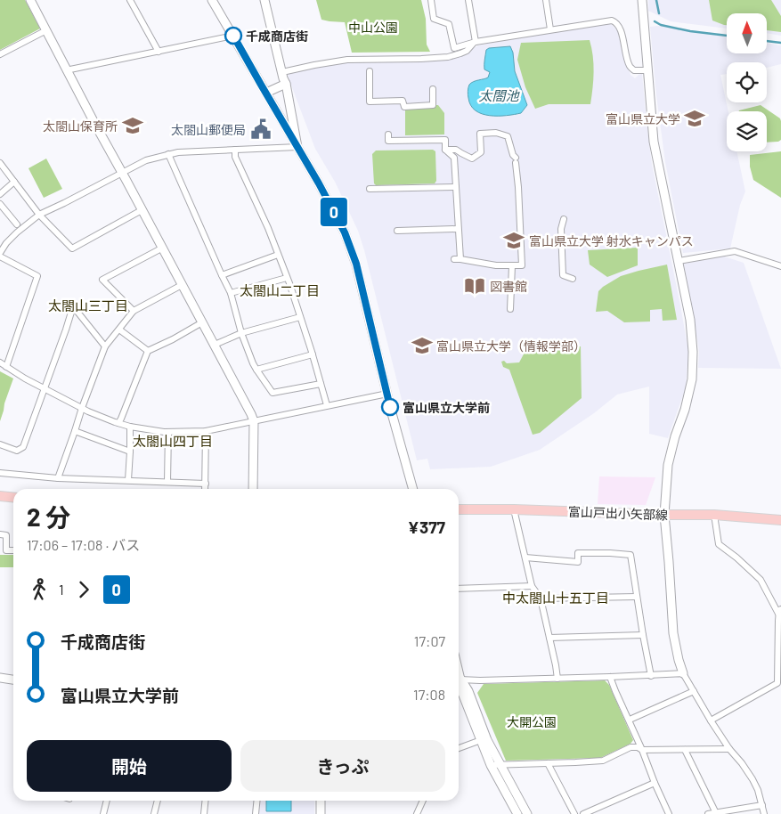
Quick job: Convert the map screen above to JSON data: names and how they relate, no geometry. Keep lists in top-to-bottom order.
{
  "streets": {
    "main road": ["富山戸出小矢部線"]
  },
  "districts": [
    "太閤山二丁目",
    "太閤山三丁目",
    "太閤山四丁目",
    "中太閤山十五丁目"
  ],
  "water": ["太閤池"],
  "parks": ["中山公園", "大開公園"],
  "places": {
    "other": ["千成商店街", "富山県立大学前"],
    "school or university": [
      "富山県立大学",
      "太閤山保育所",
      "富山県立大学 射水キャンパス",
      "富山県立大学（情報学部）"
    ],
    "public building": ["太閤山郵便局"],
    "library": ["図書館"]
  },
  "lines": ["bus line 0"],
  "north": "top",
  "page": {
    "on_map": "0",
    "heading": ["2 分", "17:06 – 17:08 · バス", "¥377"],
    "legs": ["1", "0"],
    "list": [
      {
        "name": "千成商店街",
        "value": "17:07"
      },
      {
        "name": "富山県立大学前",
        "value": "17:08"
      }
    ],
    "buttons": ["開始", "きっぷ"]
  }
}
